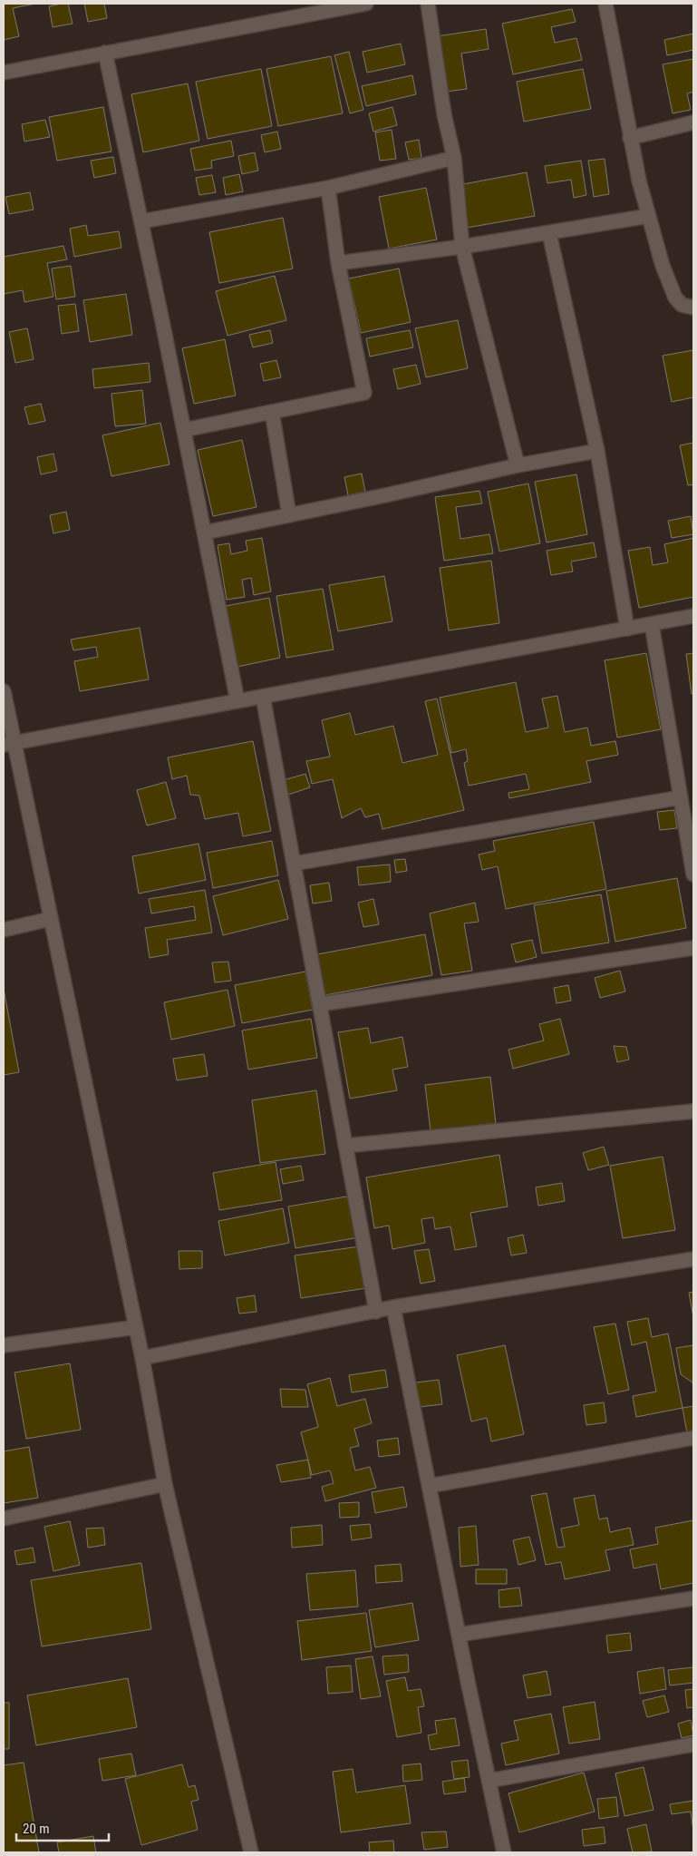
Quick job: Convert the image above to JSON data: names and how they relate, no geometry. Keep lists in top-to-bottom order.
{
  "scale_bar": "20 m"
}
